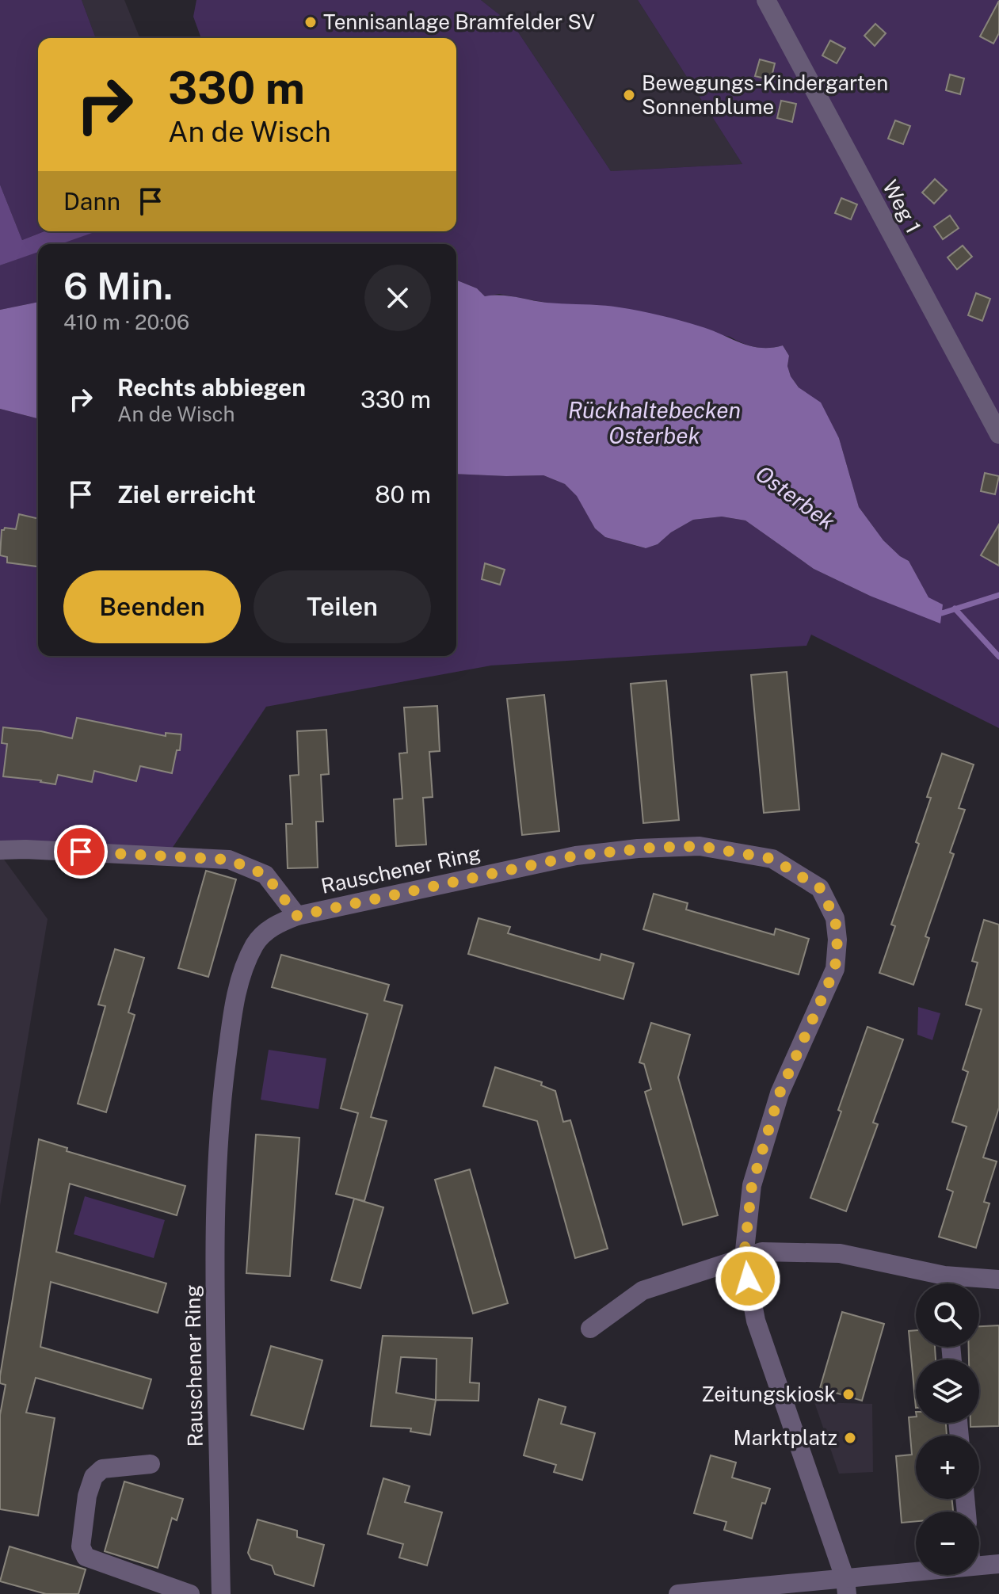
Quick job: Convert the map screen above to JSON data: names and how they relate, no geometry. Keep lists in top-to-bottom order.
{
  "streets": {
    "street": ["Weg 1", "Rauschener Ring"]
  },
  "water": ["Rückhaltebecken Osterbek", "Osterbek"],
  "places": [
    "Tennisanlage Bramfelder SV",
    "Bewegungs-Kindergarten Sonnenblume",
    "Zeitungskiosk",
    "Marktplatz"
  ],
  "page": {
    "turn": ["330 m", "An de Wisch"],
    "then": "Dann",
    "heading": ["6 Min.", "410 m · 20:06"],
    "list": [
      {
        "name": "Rechts abbiegen",
        "note": "An de Wisch",
        "value": "330 m"
      },
      {
        "name": "Ziel erreicht",
        "value": "80 m"
      }
    ],
    "buttons": ["Beenden", "Teilen"],
    "map_buttons": ["+", "−"]
  }
}
